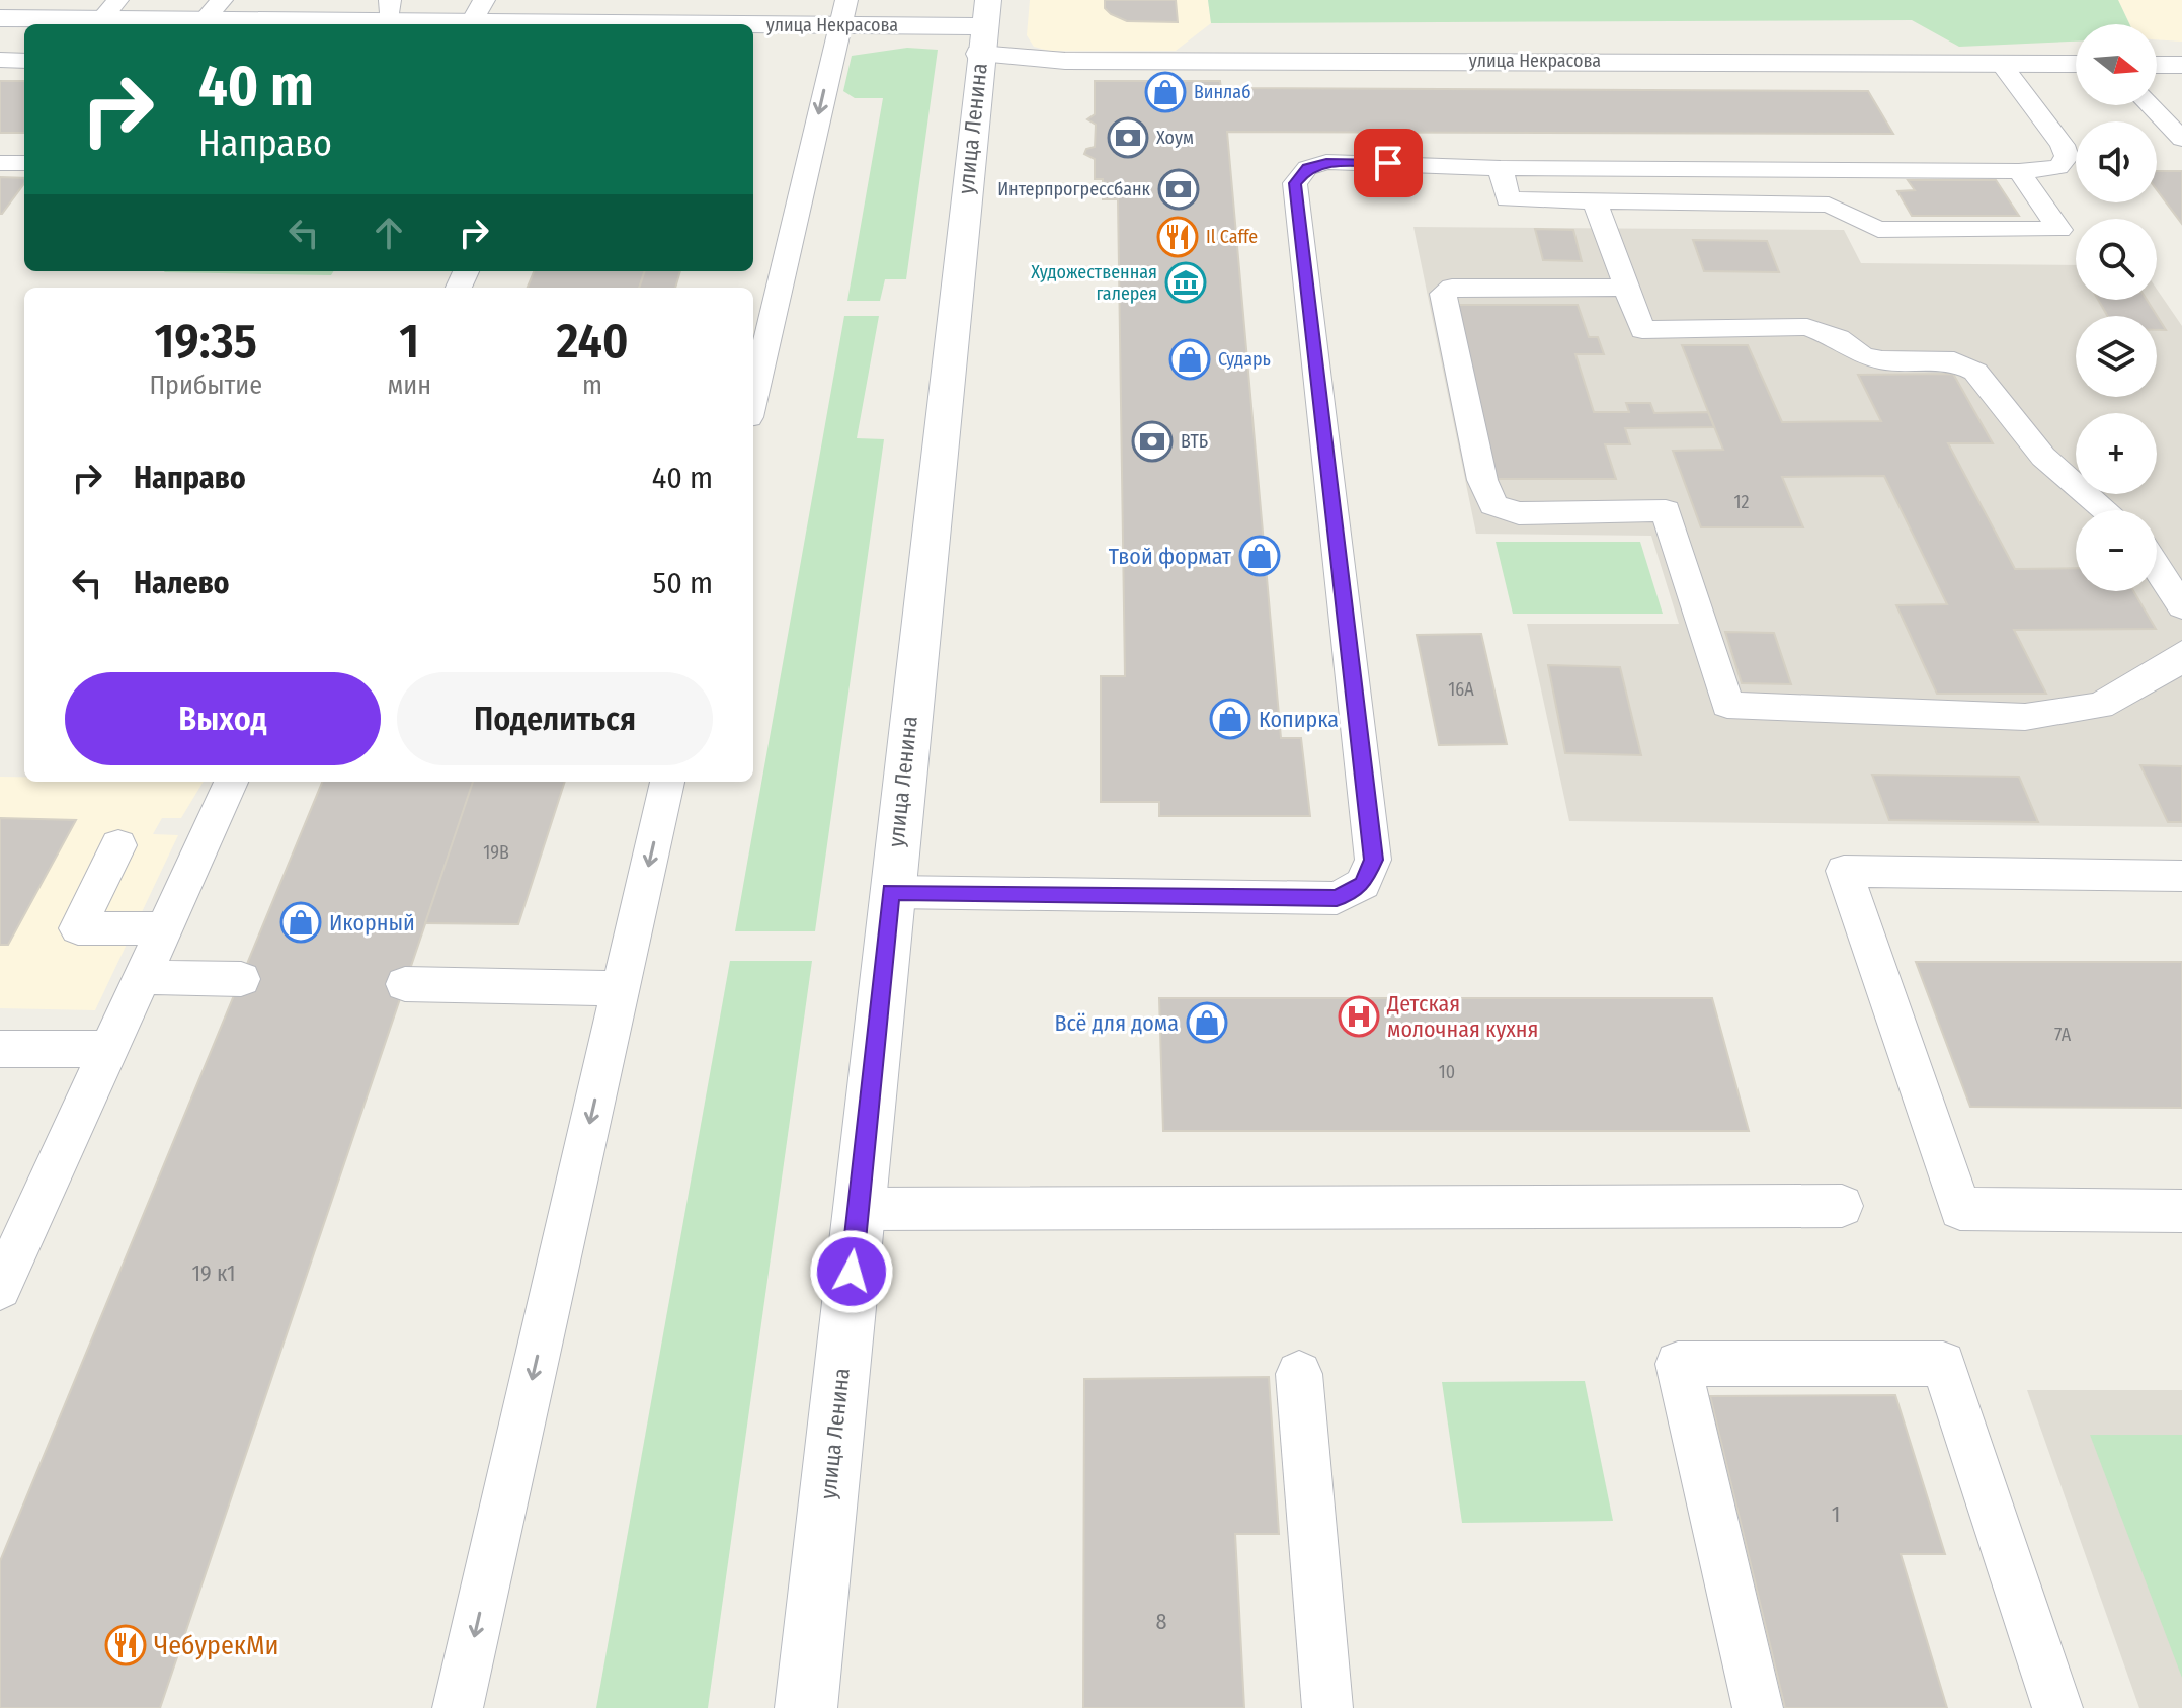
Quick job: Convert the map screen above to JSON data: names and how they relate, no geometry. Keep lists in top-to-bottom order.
{
  "streets": {
    "street": ["улица Некрасова", "улица Ленина"]
  },
  "crossings": [
    ["улица Некрасова", "улица Ленина"]
  ],
  "places": {
    "shop": [
      "Винлаб",
      "Сударь",
      "Твой формат",
      "Копирка",
      "Икорный",
      "Всё для дома"
    ],
    "bank": ["Хоум", "Интерпрогрессбанк", "ВТБ"],
    "restaurant": ["Il Caffe", "ЧебурекМи"],
    "museum": ["Художественная галерея"],
    "hospital": ["Детская молочная кухня"]
  },
  "house_numbers": [
    "12",
    "16А",
    "19В",
    "7А",
    "10",
    "19 к1",
    "1",
    "8"
  ],
  "north": "right",
  "page": {
    "map_buttons": ["+", "−"],
    "turn": ["40 m", "Направо"],
    "eta": [
      "19:35",
      "Прибытие",
      "1",
      "мин",
      "240",
      "m"
    ],
    "list": [
      {
        "name": "Направо",
        "value": "40 m"
      },
      {
        "name": "Налево",
        "value": "50 m"
      }
    ],
    "buttons": ["Выход", "Поделиться"]
  }
}
